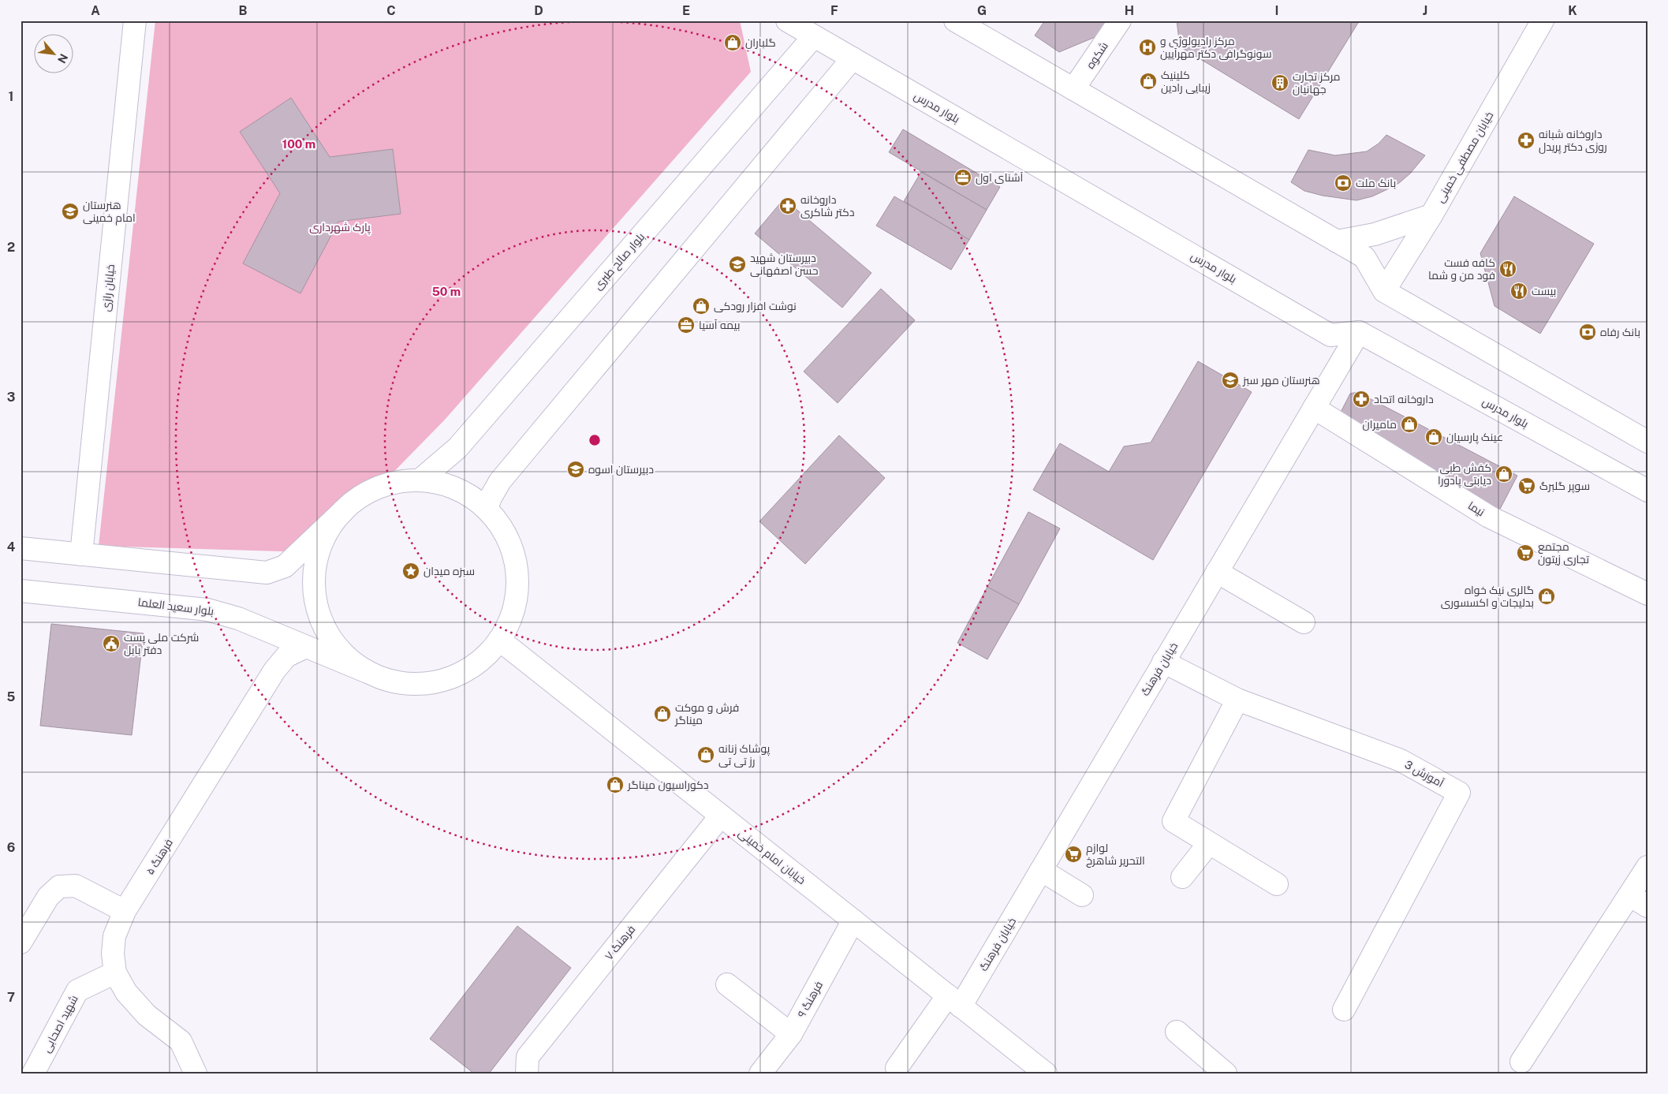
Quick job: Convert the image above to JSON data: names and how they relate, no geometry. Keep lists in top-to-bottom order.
{
  "streets": {
    "main road": [
      "شکوه",
      "بلوار مدرس",
      "خیابان مصطفی خمینی",
      "بلوار صالح طبری",
      "خیابان رازی",
      "نیما",
      "بلوار سعید العلما",
      "خیابان فرهنگ",
      "آموزش 3",
      "فرهنگ ۵",
      "خیابان امام خمینی",
      "فرهنگ ۷",
      "فرهنگ ۹",
      "شهید اصحابی"
    ]
  },
  "crossings": [
    ["بلوار مدرس", "بلوار صالح طبری"],
    ["بلوار مدرس", "خیابان فرهنگ"],
    ["نیما", "خیابان فرهنگ"],
    ["بلوار سعید العلما", "فرهنگ ۵"],
    ["خیابان فرهنگ", "آموزش 3"],
    ["خیابان فرهنگ", "خیابان امام خمینی"],
    ["فرهنگ ۵", "شهید اصحابی"],
    ["خیابان امام خمینی", "فرهنگ ۷"],
    ["خیابان امام خمینی", "فرهنگ ۹"]
  ],
  "parks": ["پارک شهرداری"],
  "places": {
    "shop": [
      "گلباران",
      "کلینیک زیبایی رادین",
      "نوشت افزار رودکی",
      "مامیران",
      "عینک پارسیان",
      "کفش طبی دیابتی پادورا",
      "گالری نیک خواه بدلیجات و اکسسوری",
      "فرش و موکت میناگر",
      "پوشاک زنانه رز تی تی",
      "دکوراسیون میناگر"
    ],
    "hospital": ["مرکز رادیولوژی و سونوگرافی دکتر مهرآیین"],
    "building": ["مرکز تجارت جهانیان"],
    "pharmacy": ["داروخانه شبانه روزی دکتر پریدل", "داروخانه دکتر شاکری", "داروخانه اتحاد"],
    "office": ["آشنای اول", "بیمه آسیا"],
    "bank": ["بانک ملت", "بانک رفاه"],
    "school or university": [
      "هنرستان امام خمینی",
      "دبیرستان شهید حسن اصفهانی",
      "هنرستان مهر سبز",
      "دبیرستان اسوه"
    ],
    "restaurant": ["کافه فست فود من و شما", "بیست"],
    "supermarket": ["سوپر گلبرگ", "مجتمع تجاری زیتون", "لوازم التحریر شاهرخ"],
    "place": ["سبزه میدان"],
    "public building": ["شرکت ملی پست دفتر بابل"]
  },
  "north": "bottom right",
  "grid": {
    "columns": [
      "A",
      "B",
      "C",
      "D",
      "E",
      "F",
      "G",
      "H",
      "I",
      "J",
      "K"
    ],
    "rows": [
      "1",
      "2",
      "3",
      "4",
      "5",
      "6",
      "7"
    ]
  },
  "rings": ["100 m", "50 m"]
}
